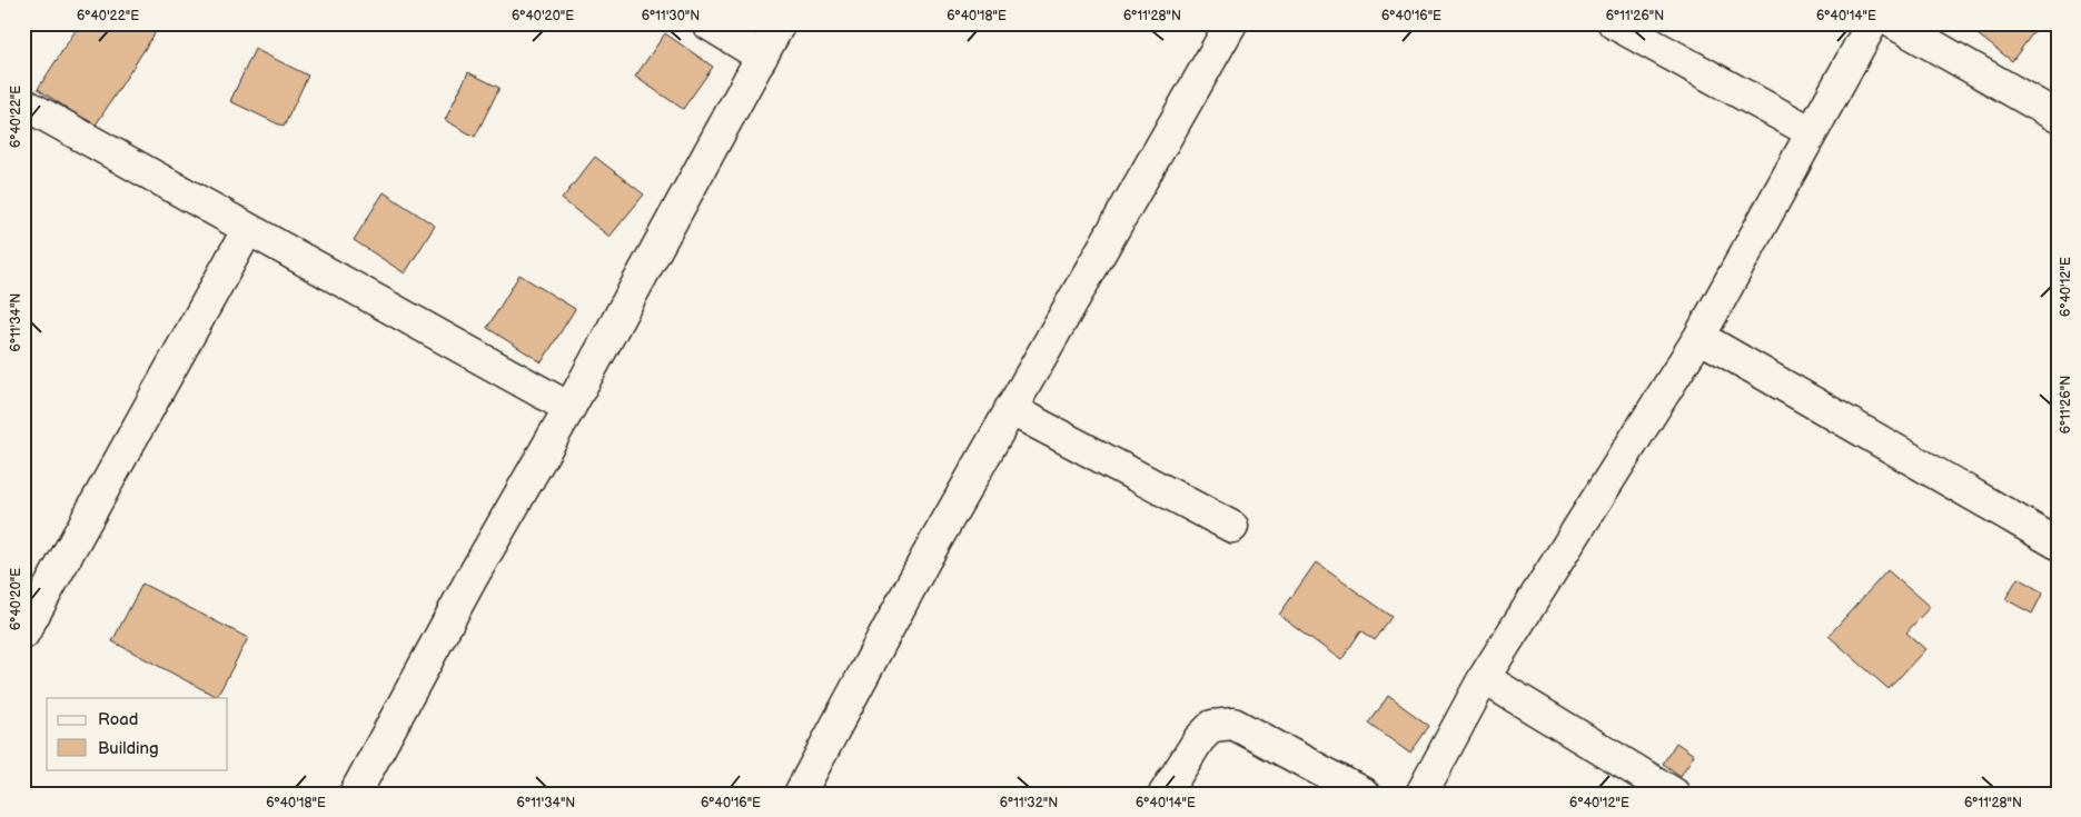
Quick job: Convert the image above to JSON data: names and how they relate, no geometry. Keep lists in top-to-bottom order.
{
  "legend": ["Road", "Building"],
  "coordinates": [
    "6°40'22\"E",
    "6°40'20\"E",
    "6°11'30\"N",
    "6°40'18\"E",
    "6°11'28\"N",
    "6°40'16\"E",
    "6°11'26\"N",
    "6°40'14\"E",
    "6°40'12\"E",
    "6°11'34\"N",
    "6°11'32\"N"
  ]
}
